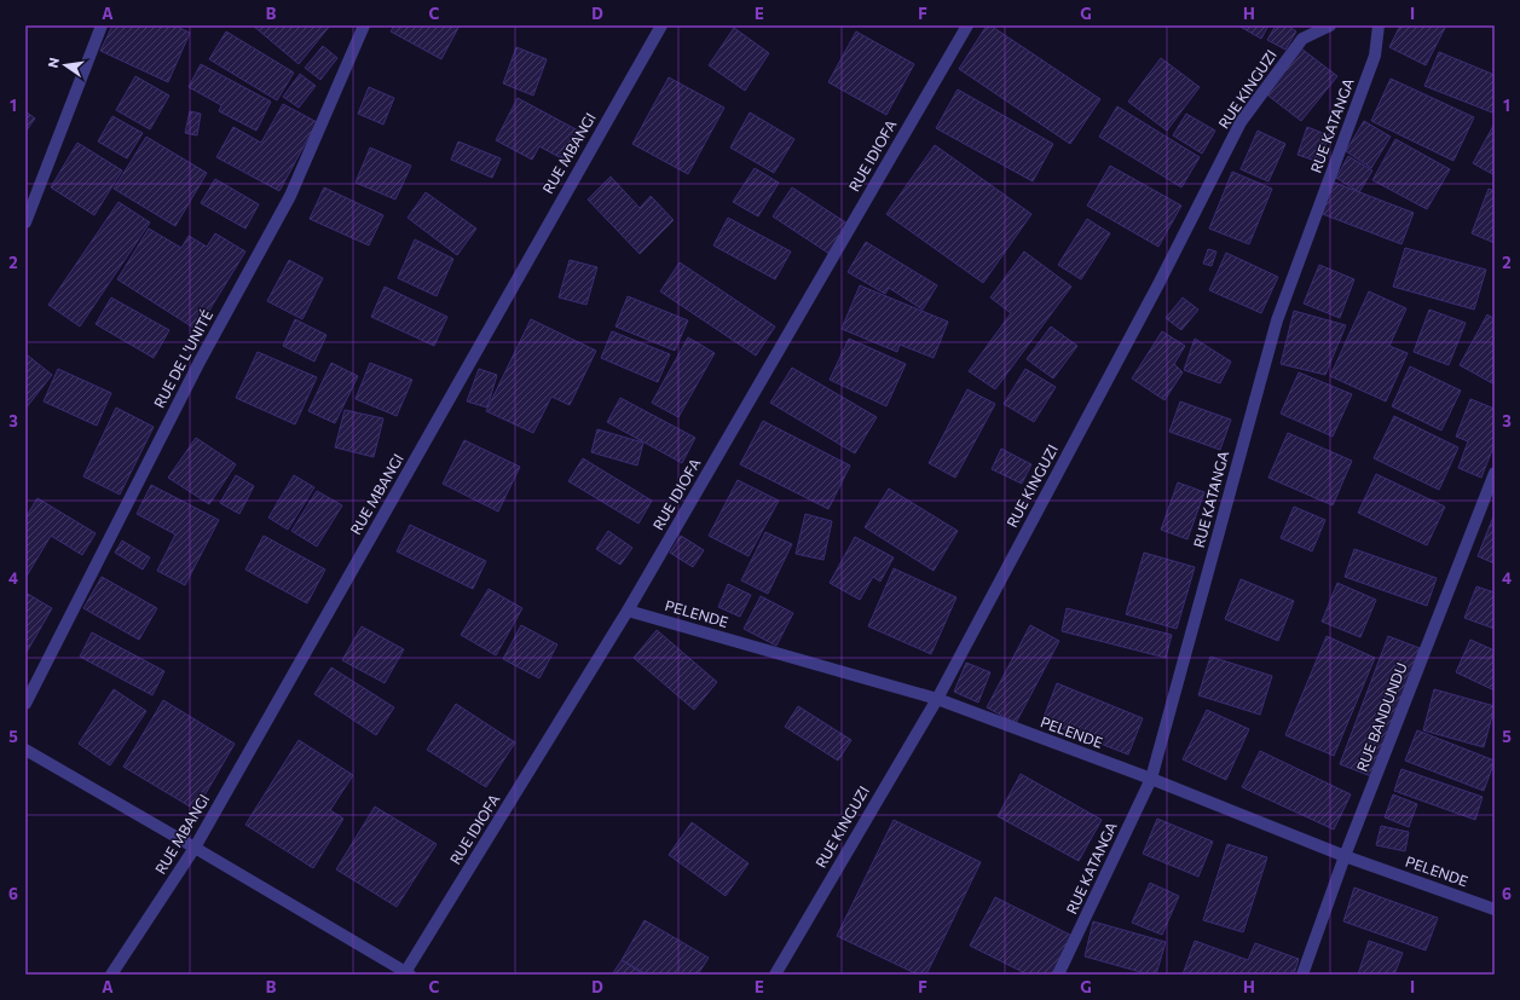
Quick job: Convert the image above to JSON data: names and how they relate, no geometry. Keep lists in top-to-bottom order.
{
  "streets": {
    "street": [
      "RUE KINGUZI",
      "RUE KATANGA",
      "RUE MBANGI",
      "RUE IDIOFA",
      "RUE DE L'UNITÉ",
      "PELENDE",
      "RUE BANDUNDU"
    ]
  },
  "crossings": [
    ["RUE KINGUZI", "PELENDE"],
    ["RUE KATANGA", "PELENDE"],
    ["RUE IDIOFA", "PELENDE"],
    ["PELENDE", "RUE BANDUNDU"]
  ],
  "north": "left",
  "grid": {
    "columns": [
      "A",
      "B",
      "C",
      "D",
      "E",
      "F",
      "G",
      "H",
      "I"
    ],
    "rows": [
      "1",
      "2",
      "3",
      "4",
      "5",
      "6"
    ]
  }
}
